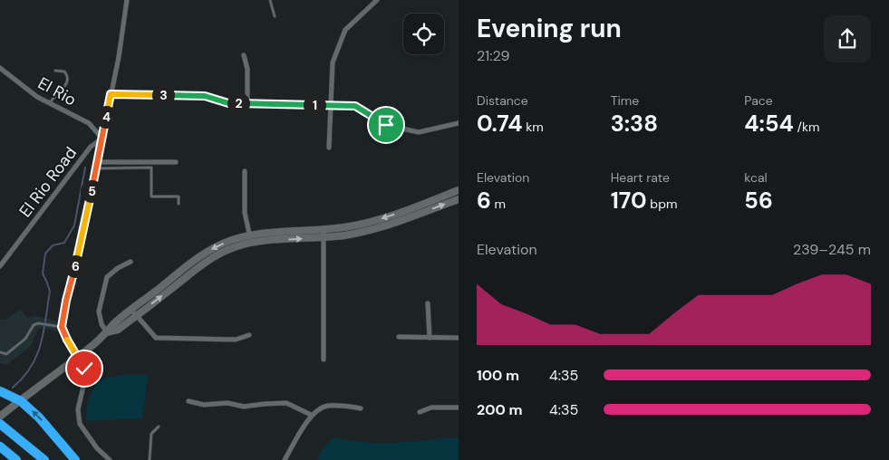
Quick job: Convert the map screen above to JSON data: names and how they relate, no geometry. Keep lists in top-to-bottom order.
{
  "streets": {
    "street": ["El Rio", "El Rio Road"]
  },
  "crossings": [
    ["El Rio", "El Rio Road"]
  ],
  "page": {
    "heading": ["Evening run", "21:29"],
    "stats": [
      ["Distance", "0.74 km"],
      ["Time", "3:38"],
      ["Pace", "4:54 /km"],
      ["Elevation", "6 m"],
      ["Heart rate", "170 bpm"],
      ["kcal", "56"]
    ],
    "pins": [
      "3",
      "2",
      "1",
      "4",
      "5",
      "6"
    ],
    "chart": ["Elevation", "239–245 m"],
    "list": [
      {
        "name": "100 m",
        "note": "4:35"
      },
      {
        "name": "200 m",
        "note": "4:35"
      }
    ]
  }
}
